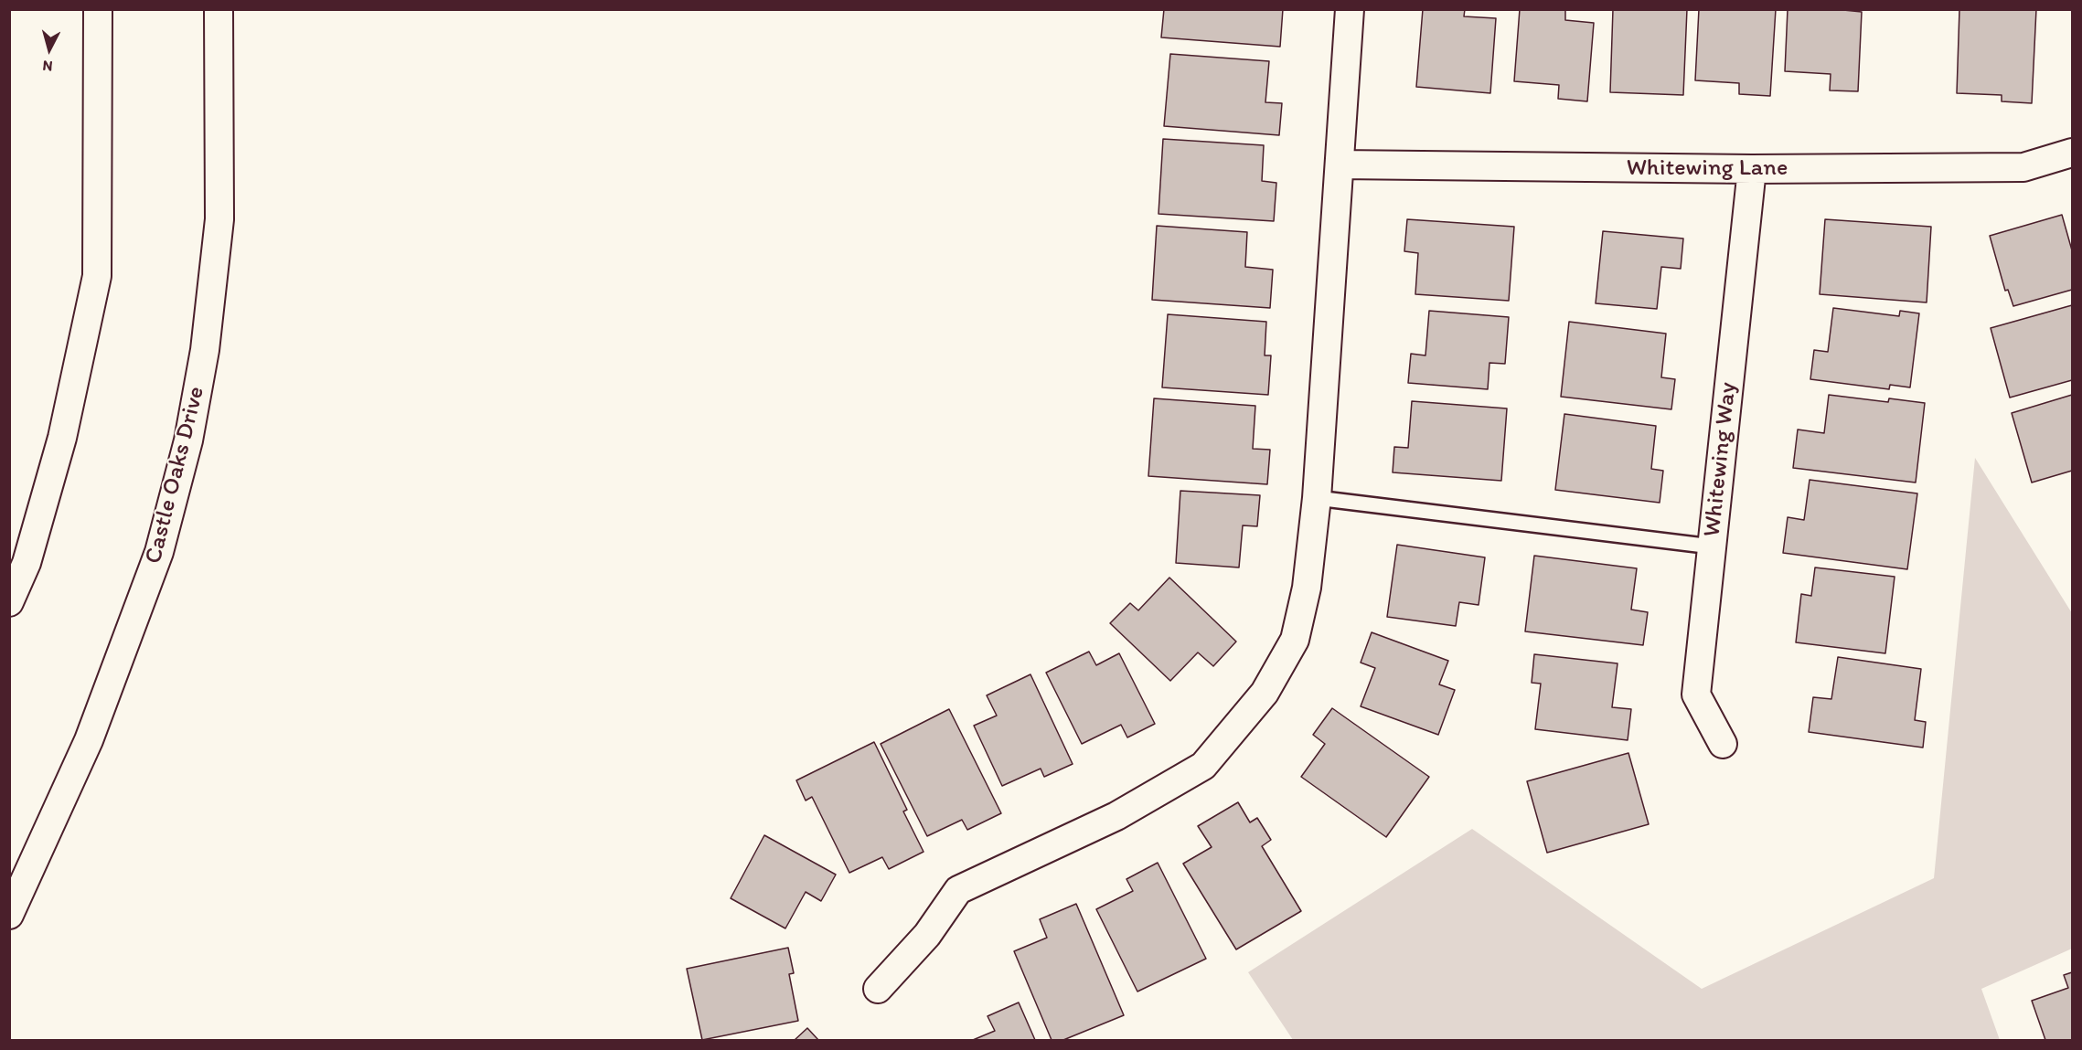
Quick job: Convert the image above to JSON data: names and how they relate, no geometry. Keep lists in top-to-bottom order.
{
  "streets": {
    "street": ["Whitewing Lane", "Whitewing Way", "Castle Oaks Drive"]
  },
  "crossings": [
    ["Whitewing Lane", "Whitewing Way"]
  ],
  "north": "bottom"
}
